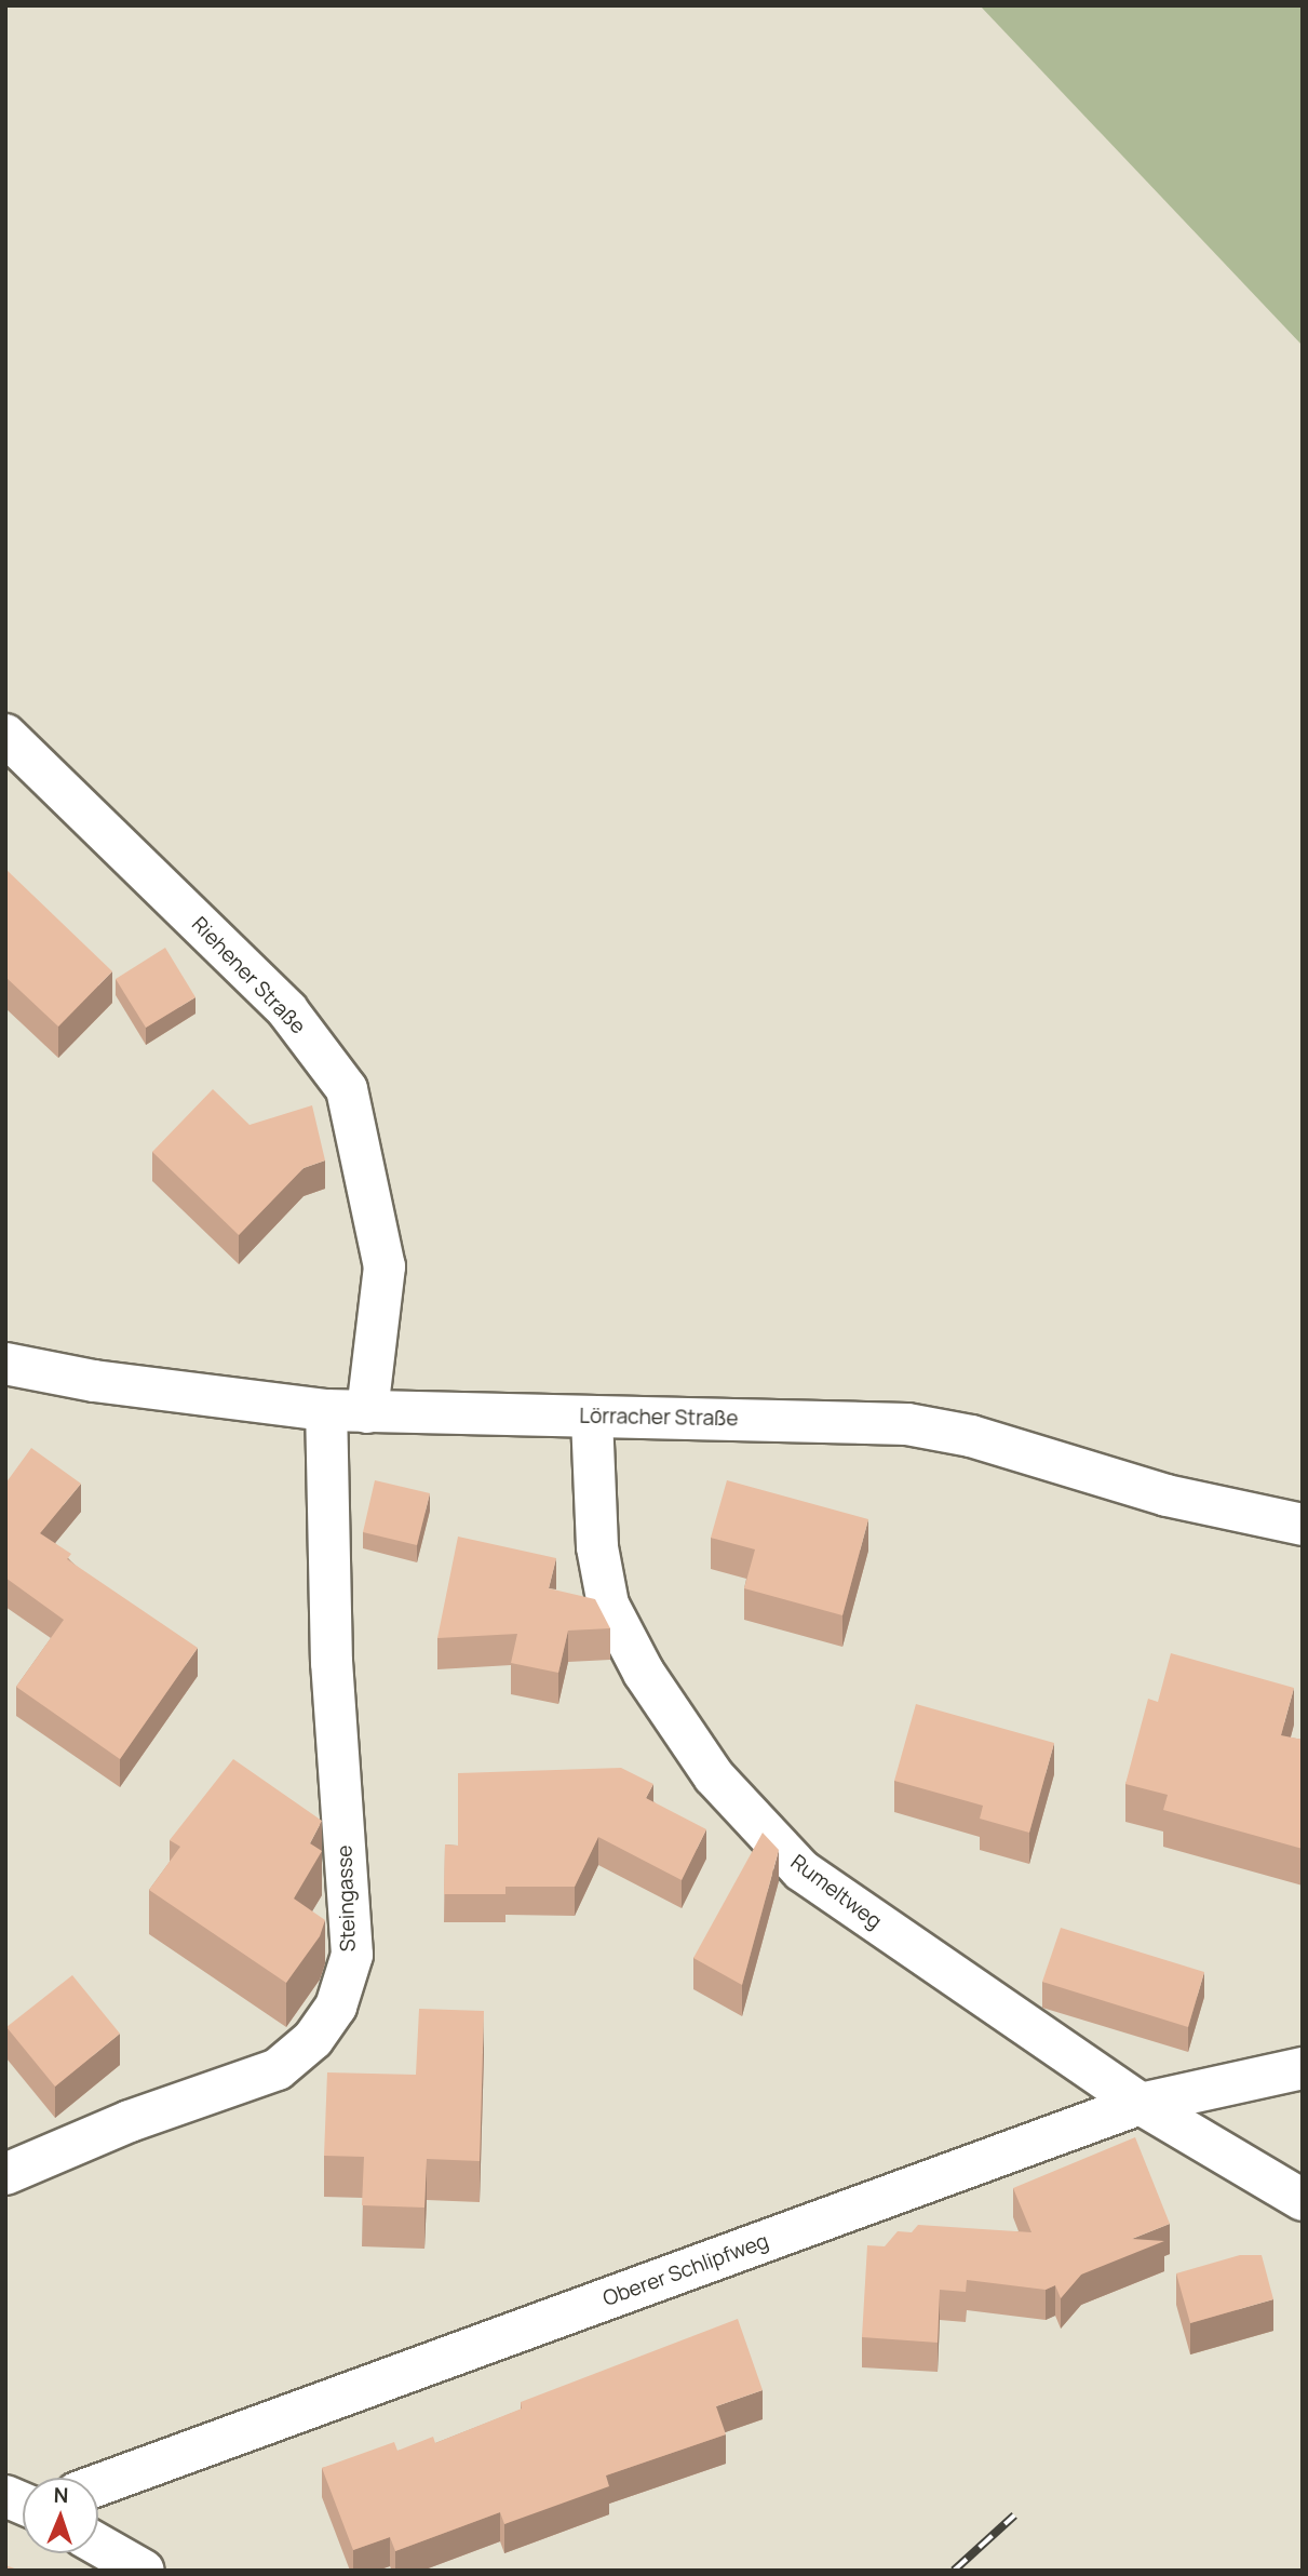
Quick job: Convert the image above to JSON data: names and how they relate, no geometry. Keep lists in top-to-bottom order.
{
  "streets": {
    "street": [
      "Riehener Straße",
      "Lörracher Straße",
      "Rumeltweg",
      "Steingasse",
      "Oberer Schlipfweg"
    ]
  },
  "crossings": [
    ["Riehener Straße", "Lörracher Straße"],
    ["Lörracher Straße", "Rumeltweg"],
    ["Lörracher Straße", "Steingasse"],
    ["Rumeltweg", "Oberer Schlipfweg"]
  ],
  "north": "top"
}
